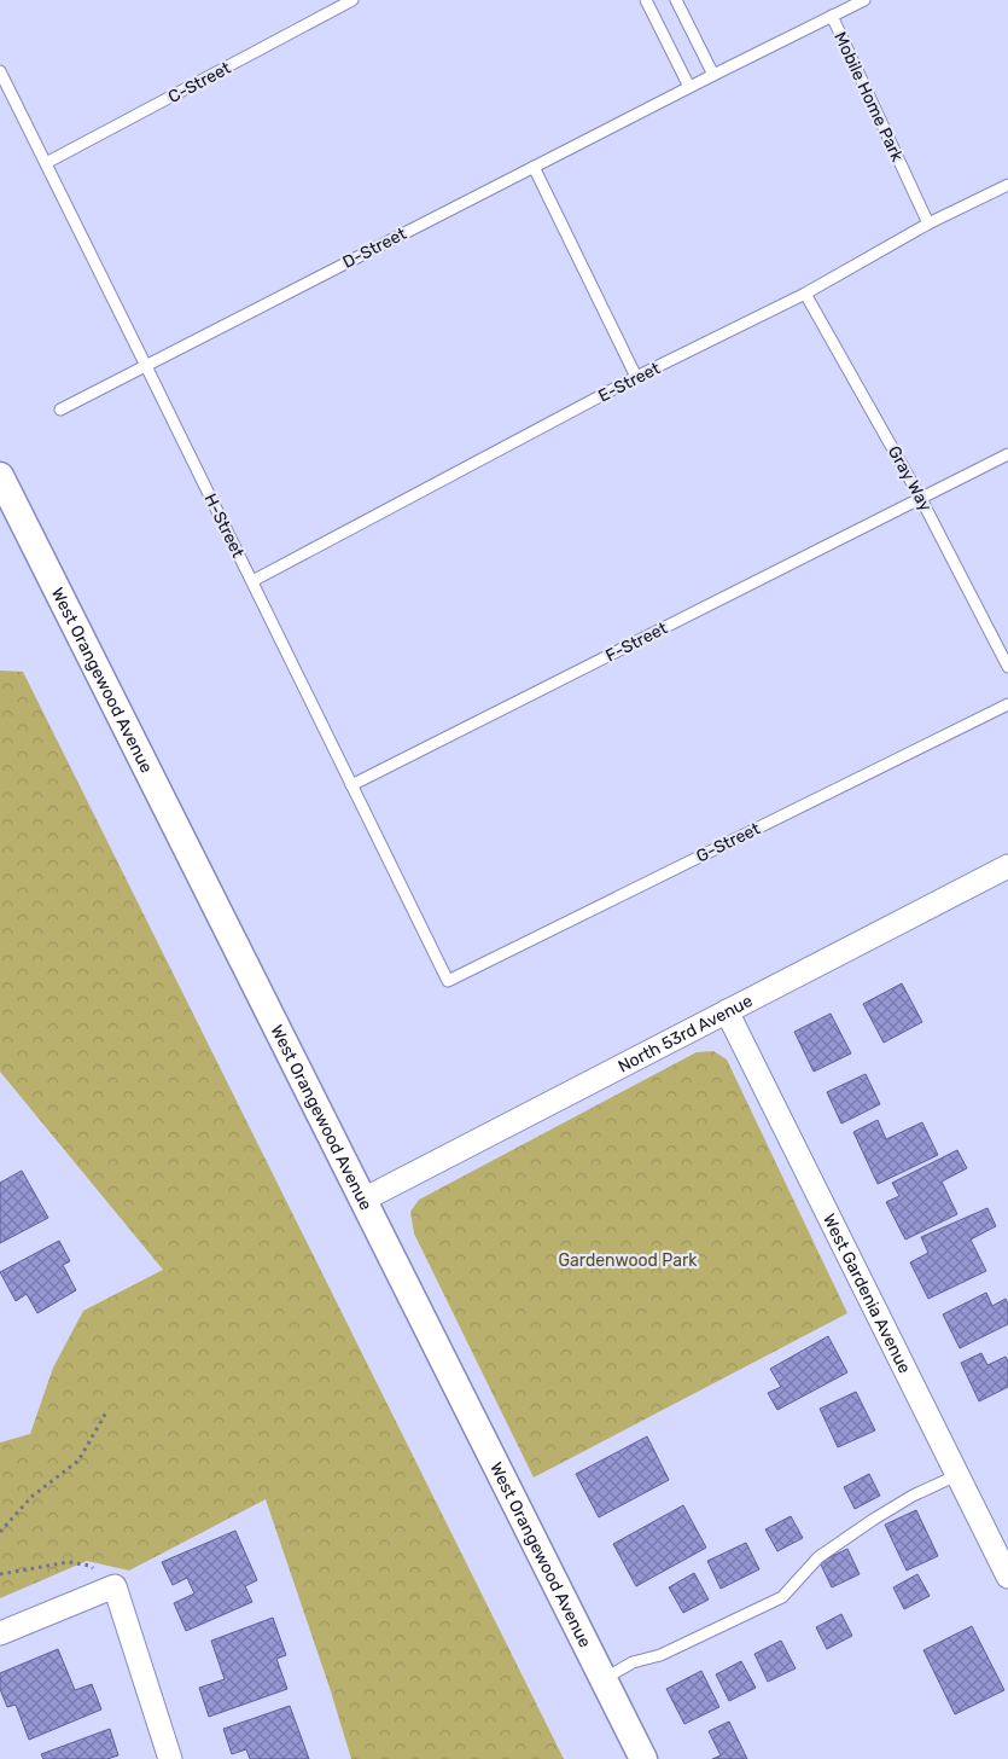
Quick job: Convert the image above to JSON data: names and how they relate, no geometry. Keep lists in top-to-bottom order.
{
  "streets": {
    "street": ["West Orangewood Avenue", "North 53rd Avenue", "West Gardenia Avenue"],
    "lane": [
      "C-Street",
      "Mobile Home Park",
      "D-Street",
      "E-Street",
      "Gray Way",
      "H-Street",
      "F-Street",
      "G-Street"
    ]
  },
  "crossings": [
    ["C-Street", "H-Street"],
    ["Mobile Home Park", "D-Street"],
    ["Mobile Home Park", "E-Street"],
    ["D-Street", "H-Street"],
    ["E-Street", "Gray Way"],
    ["E-Street", "H-Street"],
    ["Gray Way", "F-Street"],
    ["H-Street", "F-Street"],
    ["H-Street", "G-Street"],
    ["West Orangewood Avenue", "North 53rd Avenue"],
    ["North 53rd Avenue", "West Gardenia Avenue"]
  ],
  "parks": ["Gardenwood Park"]
}
